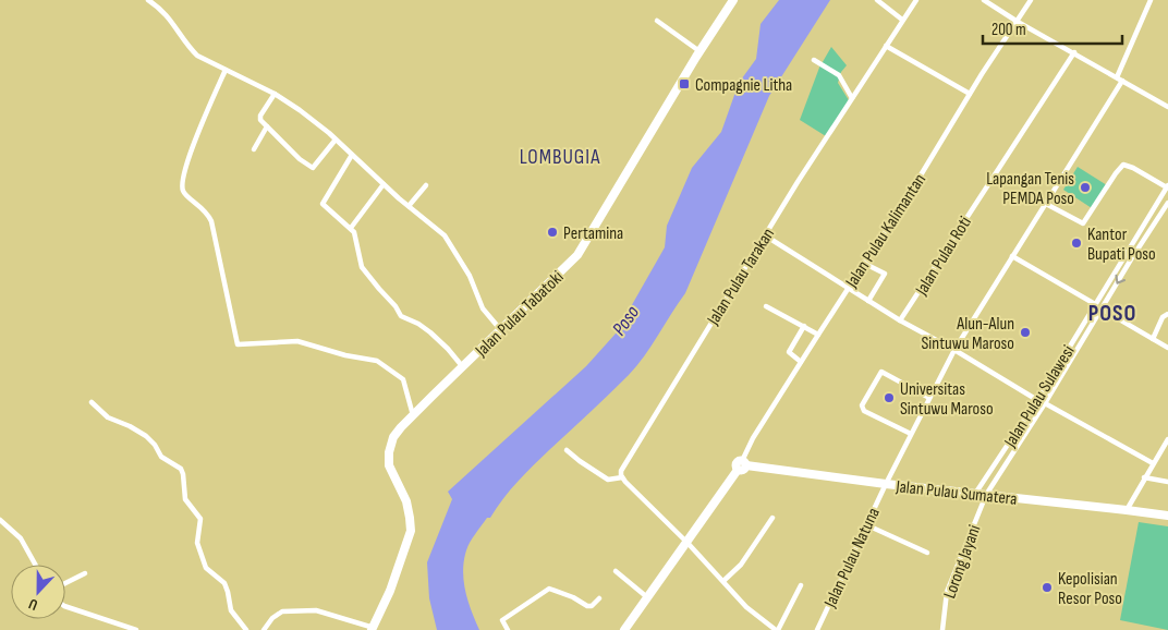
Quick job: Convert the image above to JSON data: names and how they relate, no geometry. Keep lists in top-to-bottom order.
{
  "streets": {
    "highway": ["Jalan Pulau Tabatoki", "Jalan Pulau Sumatera"],
    "street": [
      "Jalan Pulau Kalimantan",
      "Jalan Pulau Roti",
      "Jalan Pulau Tarakan",
      "Jalan Pulau Sulawesi",
      "Jalan Pulau Natuna",
      "Lorong Jayani"
    ]
  },
  "crossings": [
    ["Jalan Pulau Kalimantan", "Jalan Pulau Sumatera"],
    ["Jalan Pulau Sulawesi", "Jalan Pulau Sumatera"],
    ["Jalan Pulau Sulawesi", "Lorong Jayani"],
    ["Jalan Pulau Sumatera", "Jalan Pulau Natuna"],
    ["Jalan Pulau Sumatera", "Lorong Jayani"]
  ],
  "districts": ["LOMBUGIA", "POSO"],
  "water": ["Poso"],
  "places": {
    "transit": ["Compagnie Litha"],
    "other": [
      "Lapangan Tenis PEMDA Poso",
      "Pertamina",
      "Kantor Bupati Poso",
      "Alun-Alun Sintuwu Maroso",
      "Universitas Sintuwu Maroso",
      "Kepolisian Resor Poso"
    ]
  },
  "scale_bar": "200 m",
  "north": "bottom"
}
